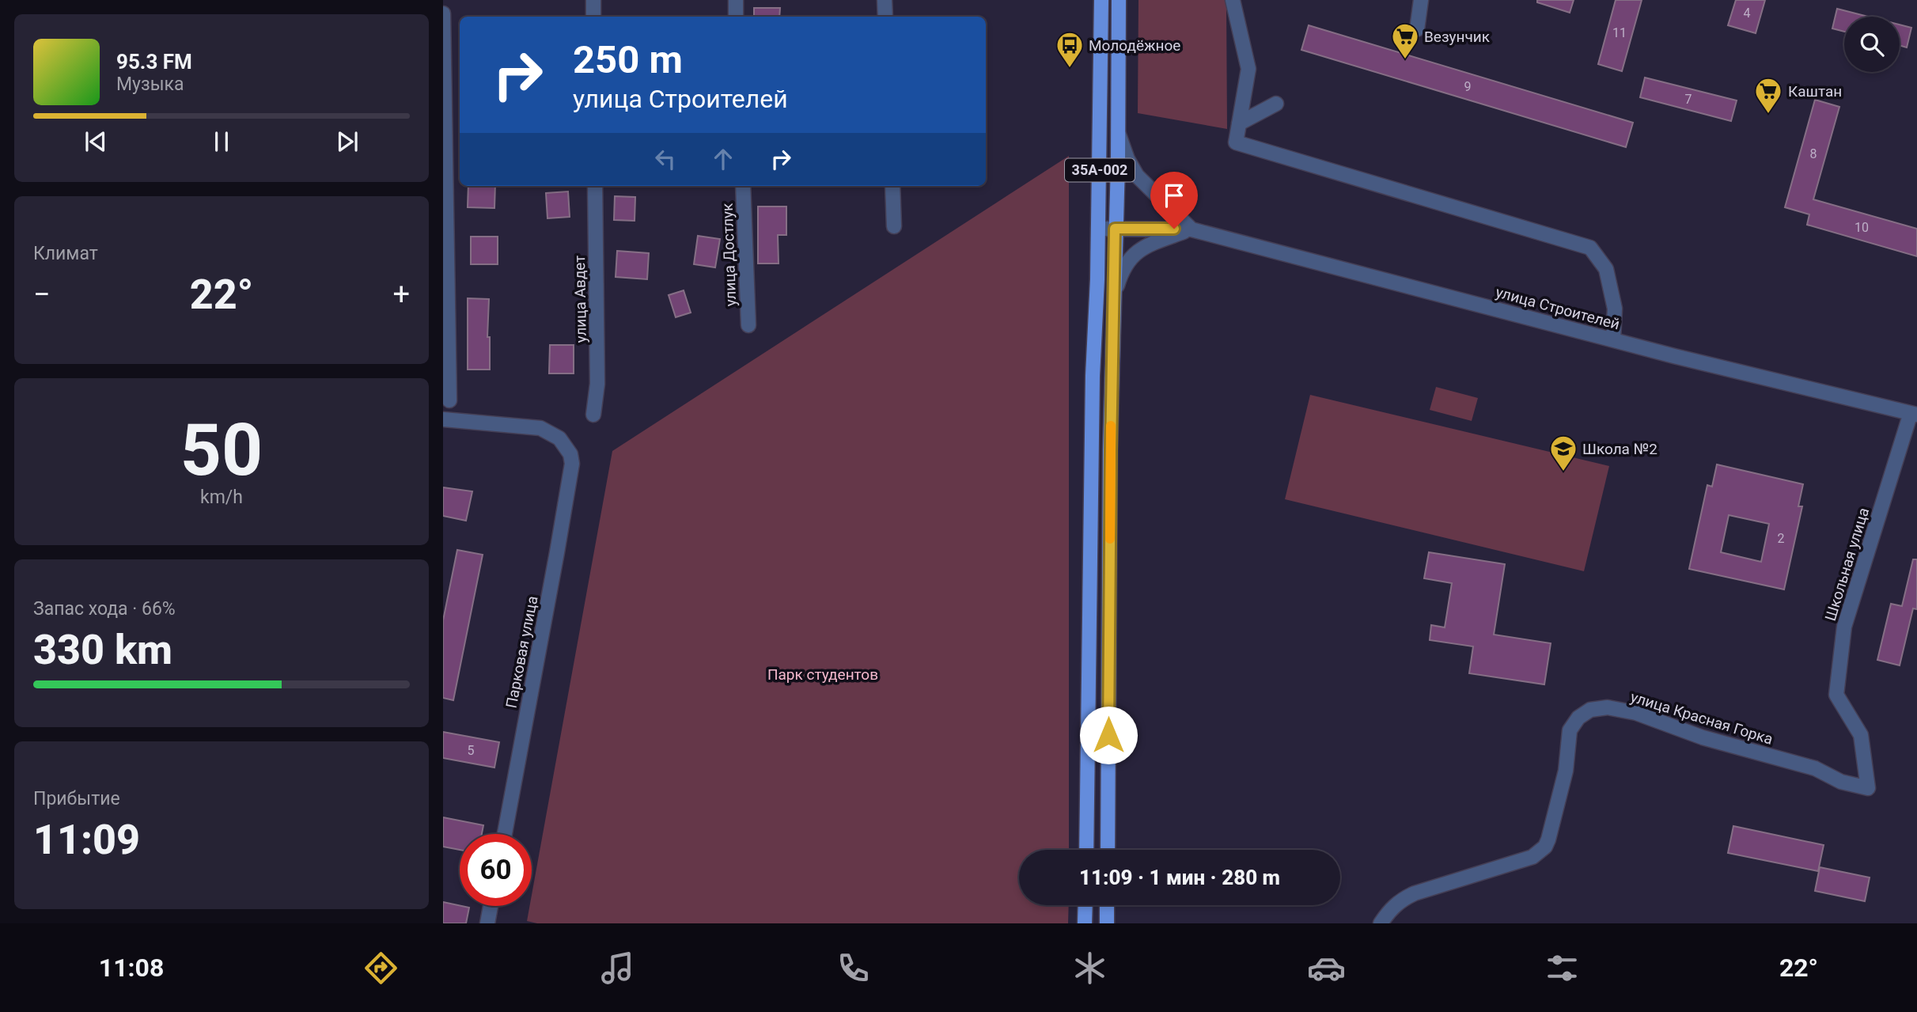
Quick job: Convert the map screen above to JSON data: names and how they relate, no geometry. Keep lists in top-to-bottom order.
{
  "streets": {
    "main road": ["35А-002"],
    "street": [
      "улица Достлук",
      "улица Авдет",
      "улица Строителей",
      "Школьная улица",
      "Парковая улица",
      "улица Красная Горка"
    ]
  },
  "crossings": [
    ["35А-002", "улица Строителей"],
    ["улица Строителей", "Школьная улица"],
    ["Школьная улица", "улица Красная Горка"]
  ],
  "parks": ["Парк студентов"],
  "places": {
    "supermarket": ["Везунчик", "Каштан"],
    "bus stop": ["Молодёжное"],
    "school or university": ["Школа №2"]
  },
  "house_numbers": [
    "4",
    "11",
    "9",
    "7",
    "8",
    "10",
    "2",
    "5"
  ],
  "page": {
    "turn": ["250 m", "улица Строителей"],
    "song": ["95.3 FM", "Музыка"],
    "tile": [
      "Климат",
      ["50", "km/h"],
      ["Запас хода · 66%", "330 km"],
      ["Прибытие", "11:09"]
    ],
    "heat": ["−", "22°", "+"],
    "limit": "60",
    "trip": "11:09 · 1 мин · 280 m",
    "tabs": ["11:08", "22°"]
  }
}
